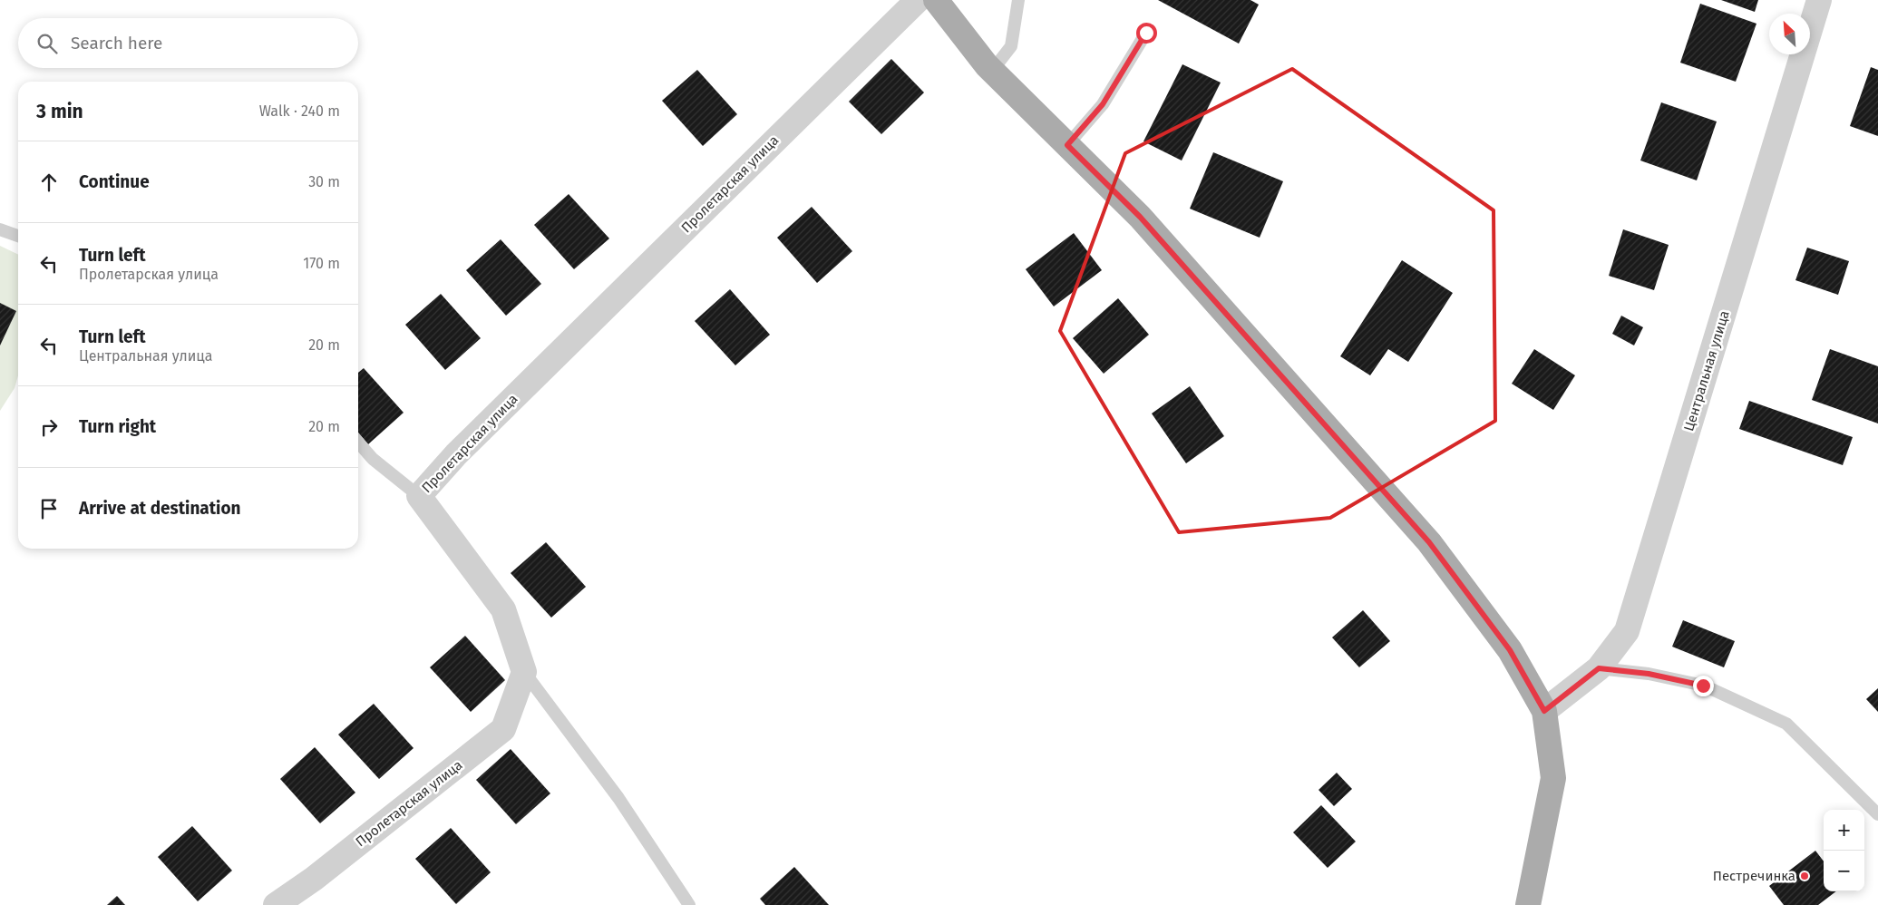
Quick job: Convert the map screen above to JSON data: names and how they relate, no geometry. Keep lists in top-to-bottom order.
{
  "streets": {
    "street": ["Пролетарская улица", "Центральная улица"]
  },
  "places": ["Пестречинка"],
  "north": "top left",
  "page": {
    "search": "Search here",
    "heading": ["3 min", "Walk · 240 m"],
    "list": [
      ["Continue", "30 m"],
      ["Turn left", "Пролетарская улица", "170 m"],
      ["Turn left", "Центральная улица", "20 m"],
      ["Turn right", "20 m"],
      "Arrive at destination"
    ],
    "map_buttons": ["+", "−"]
  }
}
